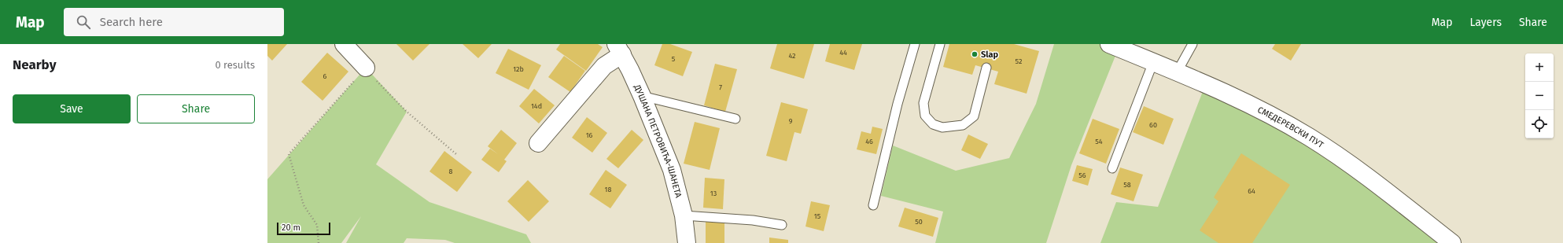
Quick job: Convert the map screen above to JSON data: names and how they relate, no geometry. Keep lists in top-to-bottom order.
{
  "streets": {
    "main road": ["СМЕДЕРЕВСКИ ПУТ", "ДУШАНА ПЕТРОВИЋА-ШАНЕТА"]
  },
  "places": ["Slap"],
  "house_numbers": [
    "44",
    "42",
    "5",
    "52",
    "12b",
    "6",
    "7",
    "14d",
    "9",
    "60",
    "16",
    "46",
    "54",
    "8",
    "56",
    "58",
    "18",
    "64",
    "13",
    "15",
    "50"
  ],
  "scale_bar": "20 m",
  "page": {
    "header": "Map",
    "search": "Search here",
    "nav": ["Map", "Layers", "Share"],
    "heading": ["Nearby", "0 results"],
    "map_buttons": ["+", "−"],
    "buttons": ["Save", "Share"],
    "scale": "20 m"
  }
}
